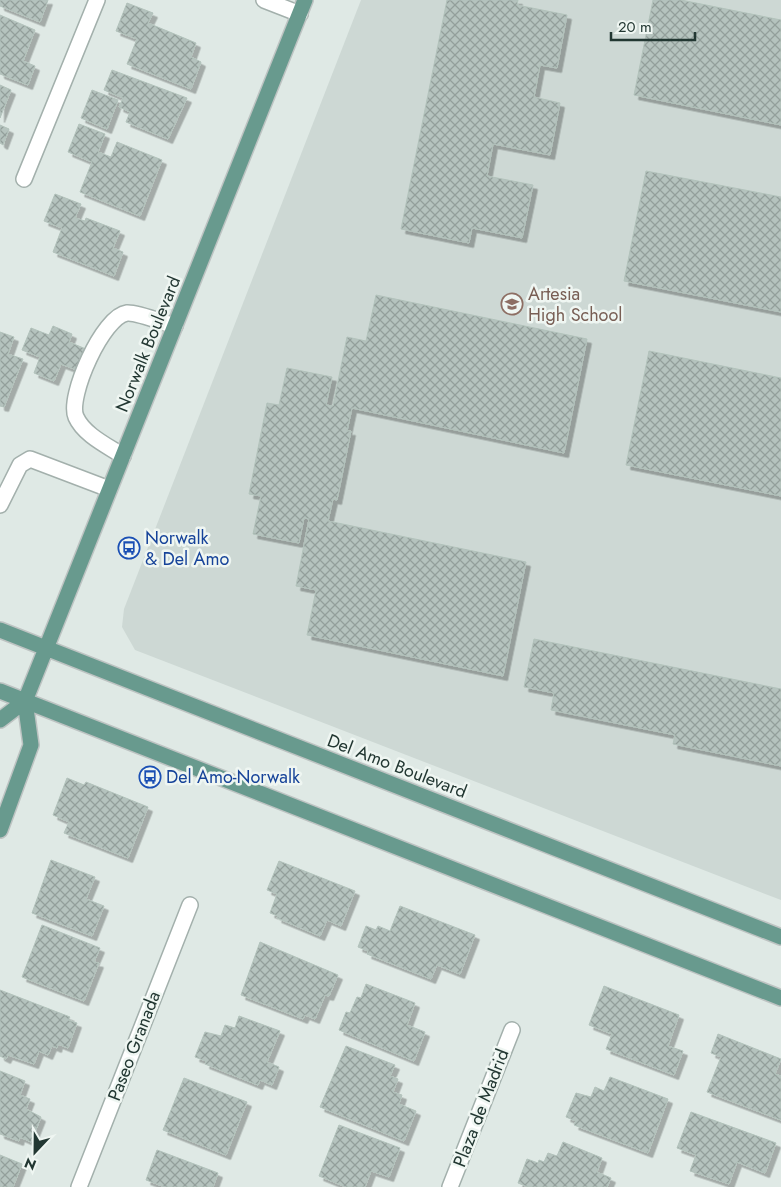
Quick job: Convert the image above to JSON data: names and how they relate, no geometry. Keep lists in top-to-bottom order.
{
  "streets": {
    "main road": ["Norwalk Boulevard", "Del Amo Boulevard"],
    "street": ["Paseo Granada", "Plaza de Madrid"]
  },
  "crossings": [
    ["Norwalk Boulevard", "Del Amo Boulevard"]
  ],
  "places": {
    "school or university": ["Artesia High School"],
    "bus stop": ["Norwalk & Del Amo", "Del Amo-Norwalk"]
  },
  "scale_bar": "20 m",
  "north": "bottom"
}
